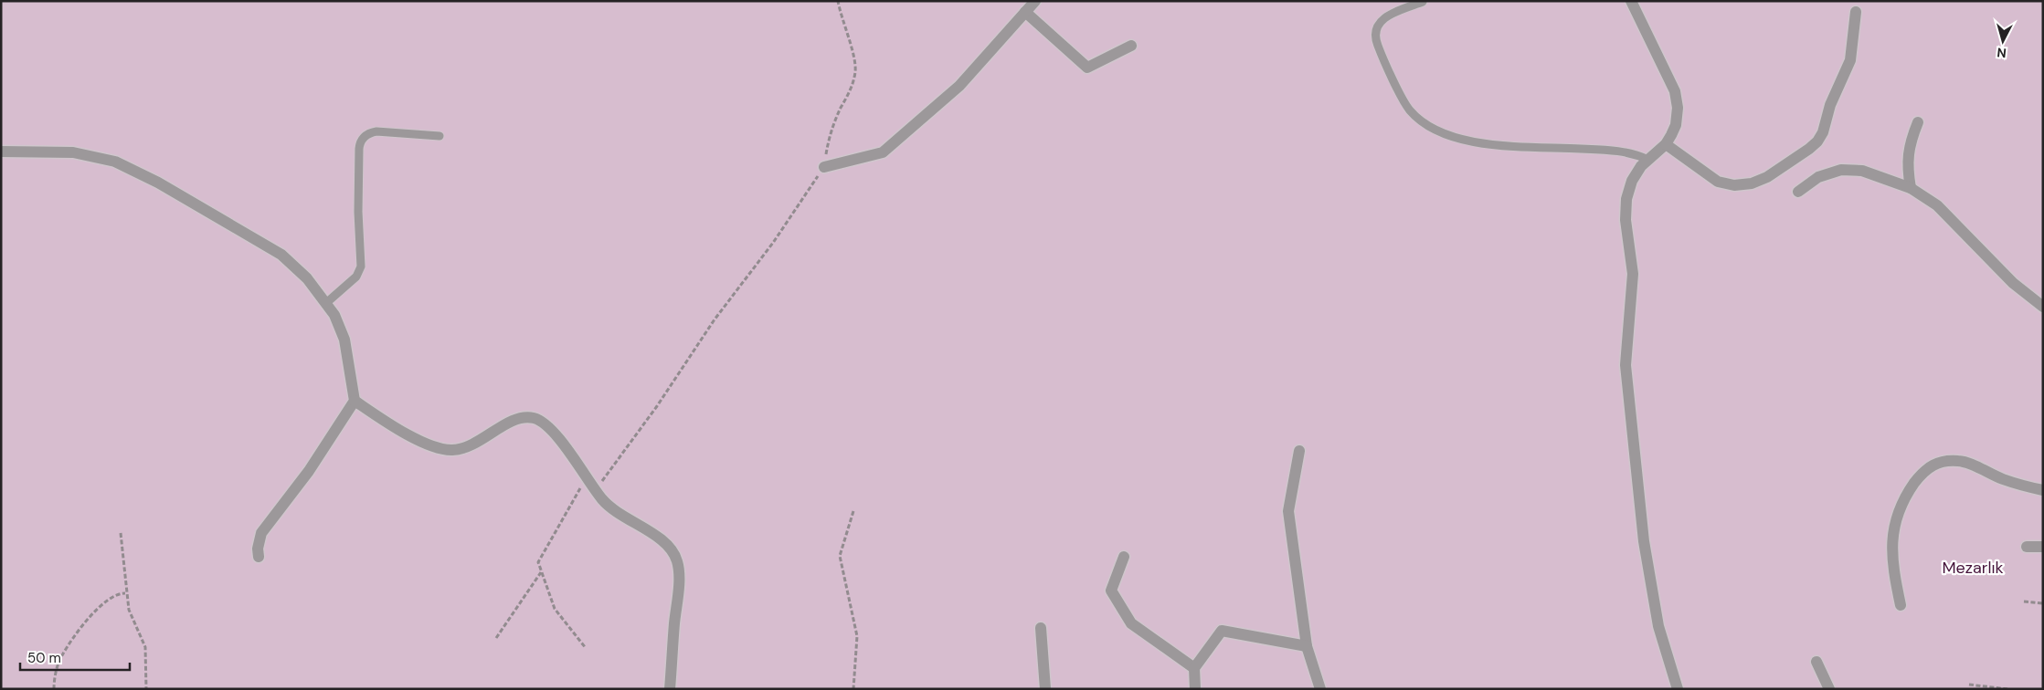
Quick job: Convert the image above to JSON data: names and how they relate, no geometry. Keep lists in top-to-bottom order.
{
  "parks": ["Mezarlık"],
  "scale_bar": "50 m",
  "north": "bottom"
}
